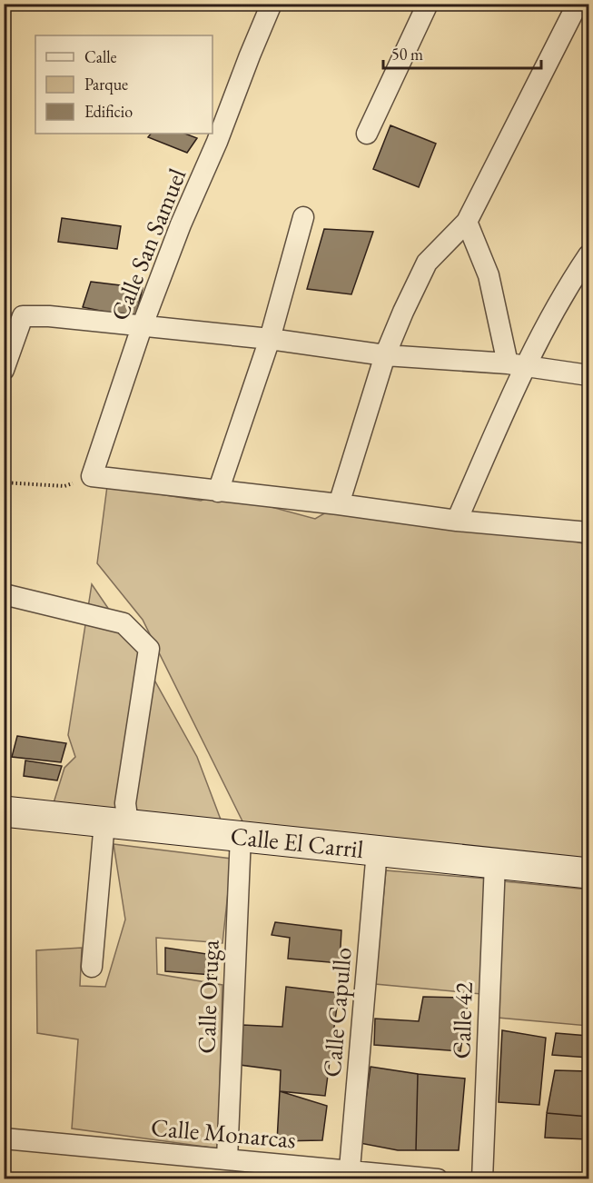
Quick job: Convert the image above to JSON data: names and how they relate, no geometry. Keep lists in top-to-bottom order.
{
  "streets": {
    "main road": ["Calle El Carril"],
    "street": [
      "Calle San Samuel",
      "Calle Oruga",
      "Calle Capullo",
      "Calle 42",
      "Calle Monarcas"
    ]
  },
  "crossings": [
    ["Calle El Carril", "Calle Oruga"],
    ["Calle El Carril", "Calle Capullo"],
    ["Calle El Carril", "Calle 42"],
    ["Calle Oruga", "Calle Monarcas"],
    ["Calle Capullo", "Calle Monarcas"]
  ],
  "legend": ["Calle", "Parque", "Edificio"],
  "scale_bar": "50 m"
}
